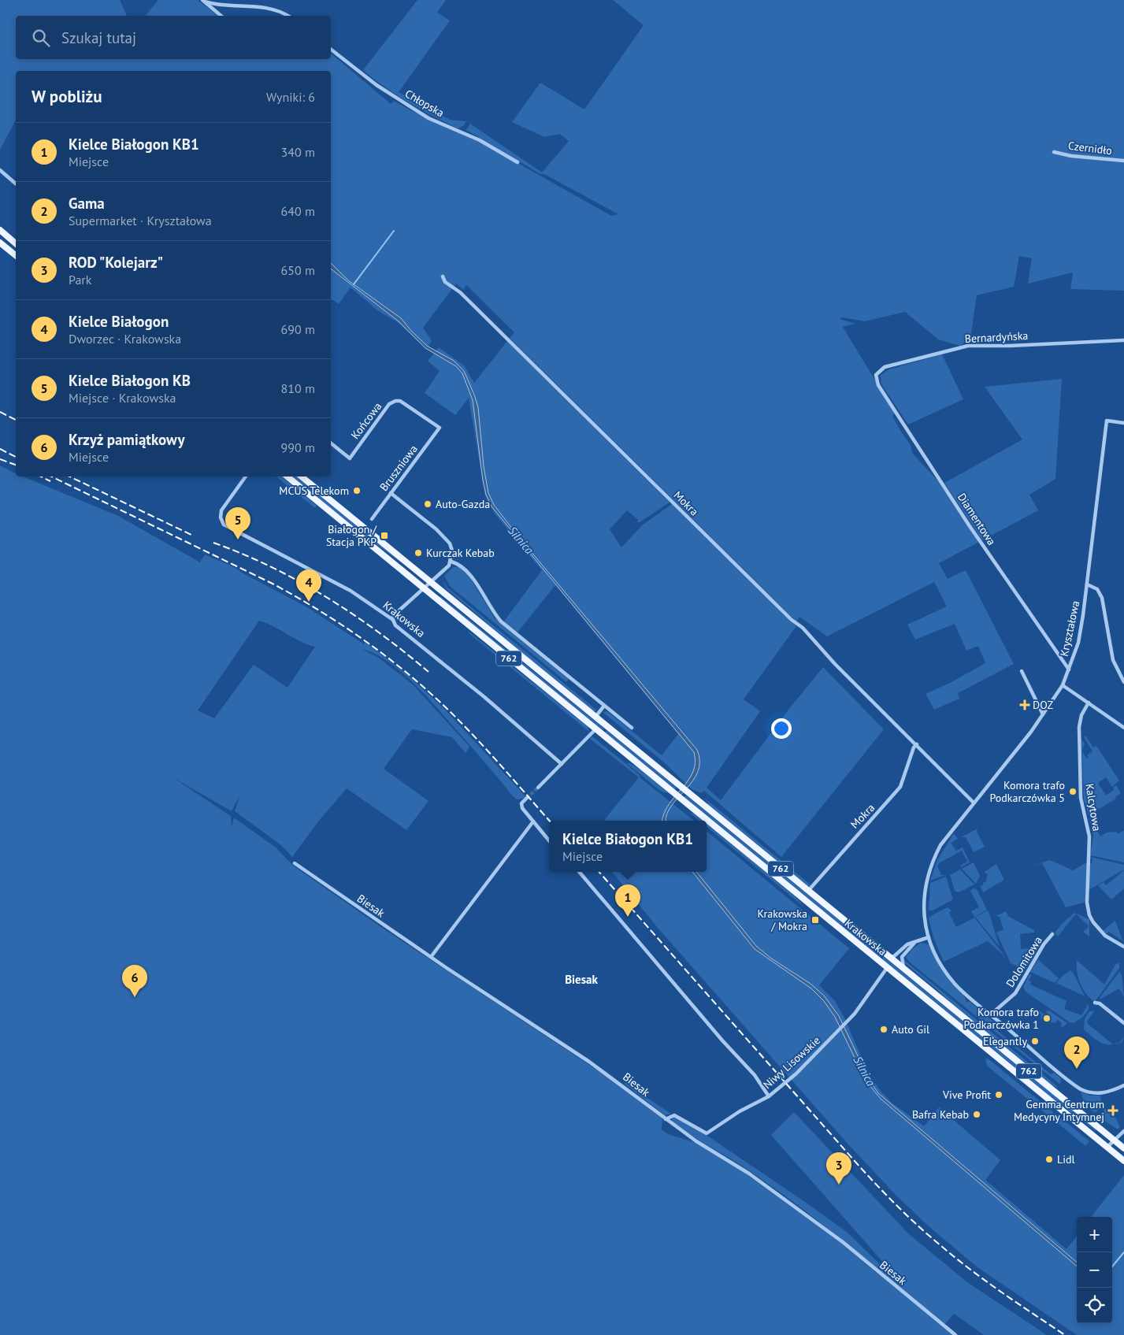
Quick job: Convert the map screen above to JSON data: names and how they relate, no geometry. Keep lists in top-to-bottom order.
{
  "streets": {
    "main road": ["Krakowska", "762"],
    "street": [
      "Chłopska",
      "Czernidło",
      "Bernardyńska",
      "Końcowa",
      "Bruszniowa",
      "Mokra",
      "Diamentowa",
      "Kryształowa",
      "Kalcytowa",
      "Biesak",
      "Dolomitowa",
      "Niwy Lisowskie"
    ]
  },
  "crossings": [
    ["Bernardyńska", "Diamentowa"],
    ["Końcowa", "Bruszniowa"],
    ["Mokra", "Krakowska"],
    ["Mokra", "Kryształowa"],
    ["Diamentowa", "Kryształowa"],
    ["Krakowska", "Niwy Lisowskie"],
    ["Kryształowa", "Dolomitowa"],
    ["Biesak", "Niwy Lisowskie"]
  ],
  "districts": ["Biesak"],
  "water": ["Silnica"],
  "places": {
    "other": [
      "MCUS Telekom",
      "Auto-Gazda",
      "Kurczak Kebab",
      "Komora trafo Podkarczówka 5",
      "Komora trafo Podkarczówka 1",
      "Auto Gil",
      "Elegantly",
      "Vive Profit",
      "Bafra Kebab",
      "Lidl"
    ],
    "transit": ["Białogon / Stacja PKP", "Krakowska / Mokra"],
    "health": ["DOZ", "Gemma Centrum Medycyny Intymnej"]
  },
  "page": {
    "search": "Szukaj tutaj",
    "heading": ["W pobliżu", "Wyniki: 6"],
    "list": [
      {
        "mark": "1",
        "name": "Kielce Białogon KB1",
        "note": "Miejsce",
        "value": "340 m"
      },
      {
        "mark": "2",
        "name": "Gama",
        "note": "Supermarket · Kryształowa",
        "value": "640 m"
      },
      {
        "mark": "3",
        "name": "ROD \"Kolejarz\"",
        "note": "Park",
        "value": "650 m"
      },
      {
        "mark": "4",
        "name": "Kielce Białogon",
        "note": "Dworzec · Krakowska",
        "value": "690 m"
      },
      {
        "mark": "5",
        "name": "Kielce Białogon KB",
        "note": "Miejsce · Krakowska",
        "value": "810 m"
      },
      {
        "mark": "6",
        "name": "Krzyż pamiątkowy",
        "note": "Miejsce",
        "value": "990 m"
      }
    ],
    "pins": [
      "5",
      "4",
      "1",
      "6",
      "2",
      "3"
    ],
    "popup": ["Kielce Białogon KB1", "Miejsce"],
    "map_buttons": ["+", "−"]
  }
}
